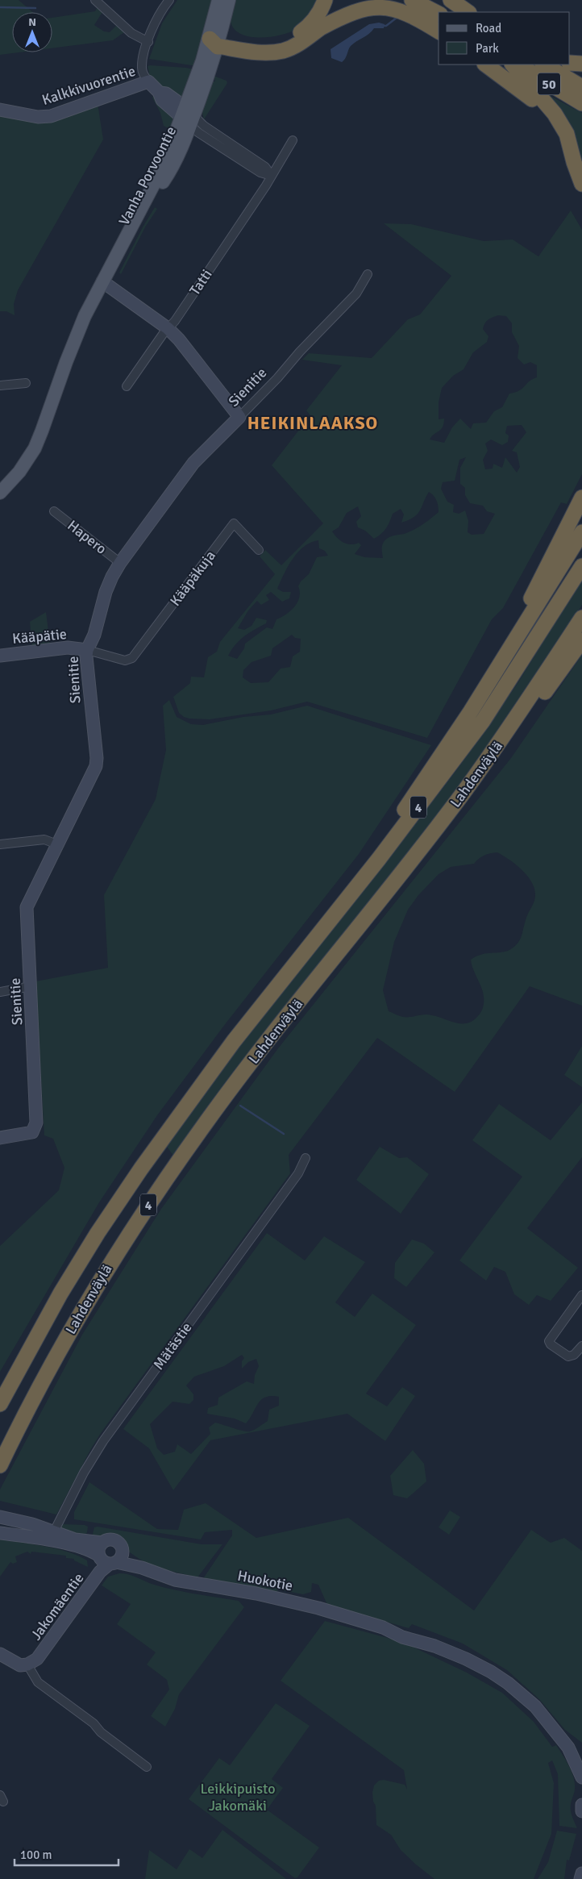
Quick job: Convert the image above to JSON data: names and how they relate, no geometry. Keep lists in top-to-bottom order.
{
  "streets": {
    "highway": ["50", "Lahdenväylä", "4"],
    "main road": ["Vanha Porvoontie"],
    "street": [
      "Kalkkivuorentie",
      "Tatti",
      "Sienitie",
      "Hapero",
      "Kääpäkuja",
      "Kääpätie",
      "Mätästie",
      "Huokotie",
      "Jakomäentie"
    ]
  },
  "crossings": [
    ["Kalkkivuorentie", "Vanha Porvoontie"],
    ["Sienitie", "Hapero"],
    ["Sienitie", "Kääpätie"],
    ["Kääpäkuja", "Kääpätie"],
    ["Mätästie", "Huokotie"],
    ["Huokotie", "Jakomäentie"]
  ],
  "districts": ["HEIKINLAAKSO"],
  "parks": ["Leikkipuisto Jakomäki"],
  "legend": ["Road", "Park"],
  "scale_bar": "100 m",
  "north": "top"
}
